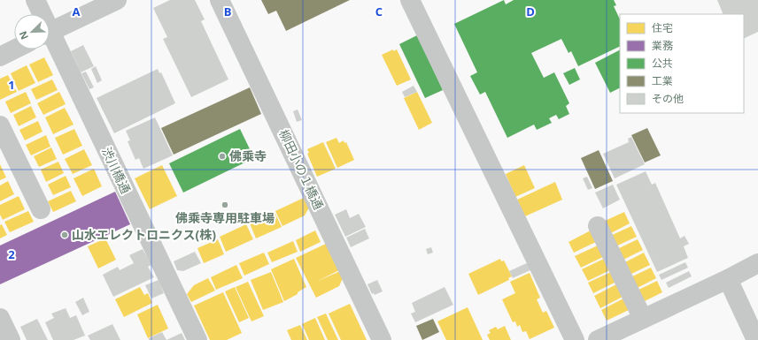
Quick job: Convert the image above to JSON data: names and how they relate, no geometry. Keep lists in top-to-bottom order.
{
  "streets": {
    "street": ["柳田小の１橋通", "渋川橋通"]
  },
  "places": ["佛乘寺", "佛乘寺専用駐車場", "山水エレクトロニクス(株)"],
  "legend": [
    "住宅",
    "業務",
    "公共",
    "工業",
    "その他"
  ],
  "north": "bottom left",
  "grid": {
    "columns": [
      "A",
      "B",
      "C",
      "D"
    ],
    "rows": ["1", "2"]
  }
}
